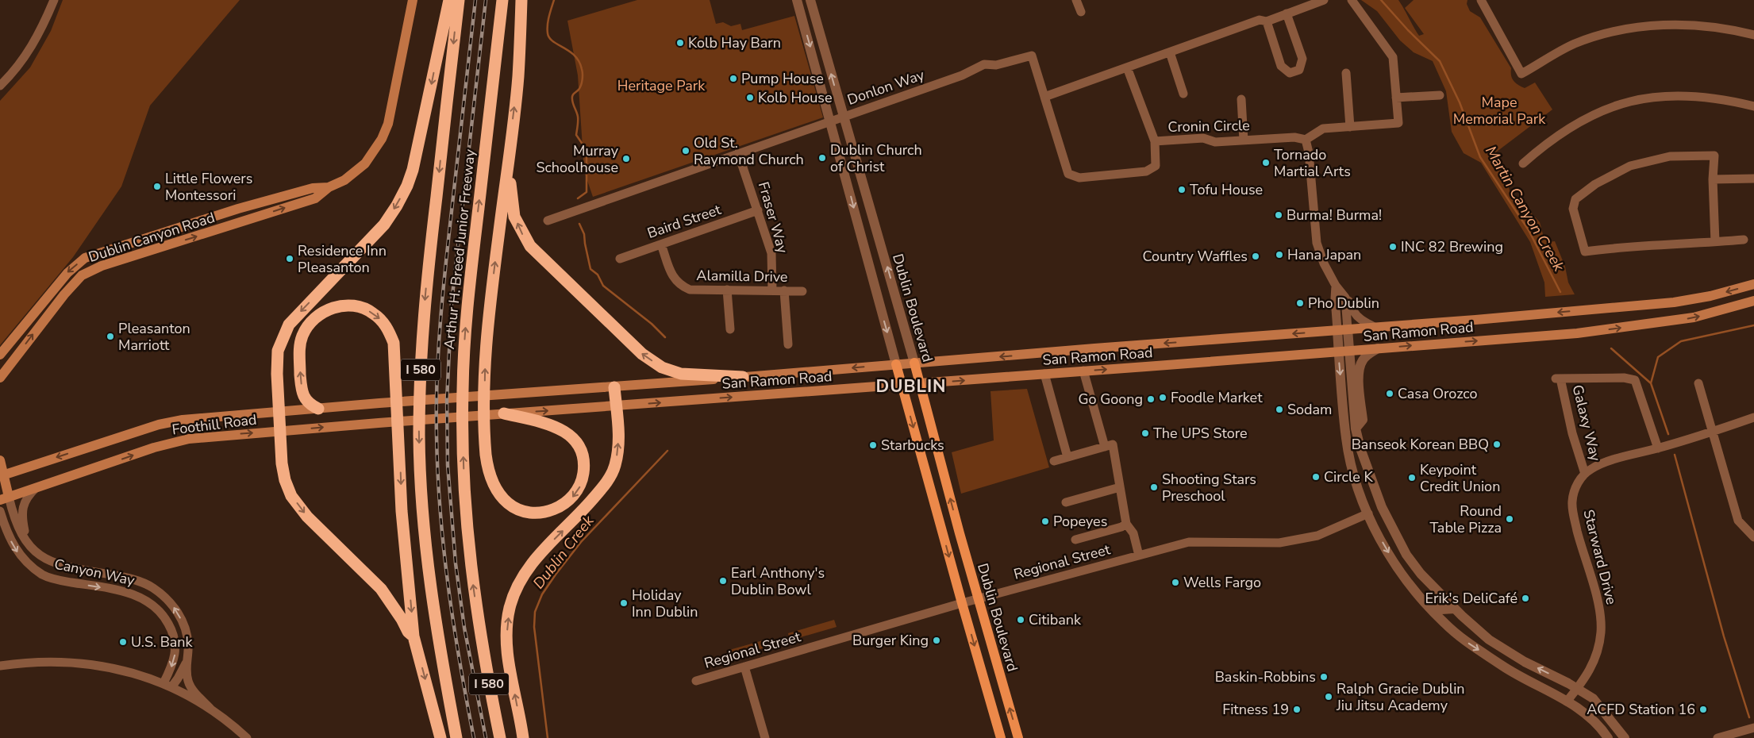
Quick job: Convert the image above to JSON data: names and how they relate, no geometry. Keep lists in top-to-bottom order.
{
  "streets": {
    "highway": ["Arthur H. Breed Junior Freeway", "I 580"],
    "main road": [
      "Dublin Canyon Road",
      "Dublin Boulevard",
      "San Ramon Road",
      "Foothill Road"
    ],
    "street": [
      "Donlon Way",
      "Cronin Circle",
      "Fraser Way",
      "Baird Street",
      "Alamilla Drive",
      "Galaxy Way",
      "Starward Drive",
      "Regional Street",
      "Canyon Way"
    ]
  },
  "crossings": [
    ["Donlon Way", "Cronin Circle"],
    ["Donlon Way", "Fraser Way"],
    ["Donlon Way", "Dublin Boulevard"],
    ["Fraser Way", "Baird Street"],
    ["Fraser Way", "Alamilla Drive"],
    ["Baird Street", "Alamilla Drive"],
    ["Dublin Boulevard", "San Ramon Road"],
    ["Dublin Boulevard", "Regional Street"],
    ["San Ramon Road", "Foothill Road"],
    ["Galaxy Way", "Starward Drive"],
    ["Foothill Road", "Canyon Way"]
  ],
  "districts": ["DUBLIN"],
  "water": ["Martin Canyon Creek", "Dublin Creek"],
  "parks": ["Heritage Park", "Mape Memorial Park"],
  "places": [
    "Kolb Hay Barn",
    "Pump House",
    "Kolb House",
    "Old St. Raymond Church",
    "Dublin Church of Christ",
    "Murray Schoolhouse",
    "Tornado Martial Arts",
    "Little Flowers Montessori",
    "Tofu House",
    "Burma! Burma!",
    "INC 82 Brewing",
    "Hana Japan",
    "Country Waffles",
    "Residence Inn Pleasanton",
    "Pho Dublin",
    "Pleasanton Marriott",
    "Casa Orozco",
    "Foodle Market",
    "Go Goong",
    "Sodam",
    "The UPS Store",
    "Banseok Korean BBQ",
    "Starbucks",
    "Circle K",
    "Keypoint Credit Union",
    "Shooting Stars Preschool",
    "Round Table Pizza",
    "Popeyes",
    "Earl Anthony's Dublin Bowl",
    "Wells Fargo",
    "Erik's DeliCafé",
    "Holiday Inn Dublin",
    "Citibank",
    "Burger King",
    "U.S. Bank",
    "Baskin-Robbins",
    "Ralph Gracie Dublin Jiu Jitsu Academy",
    "Fitness 19",
    "ACFD Station 16"
  ]
}
